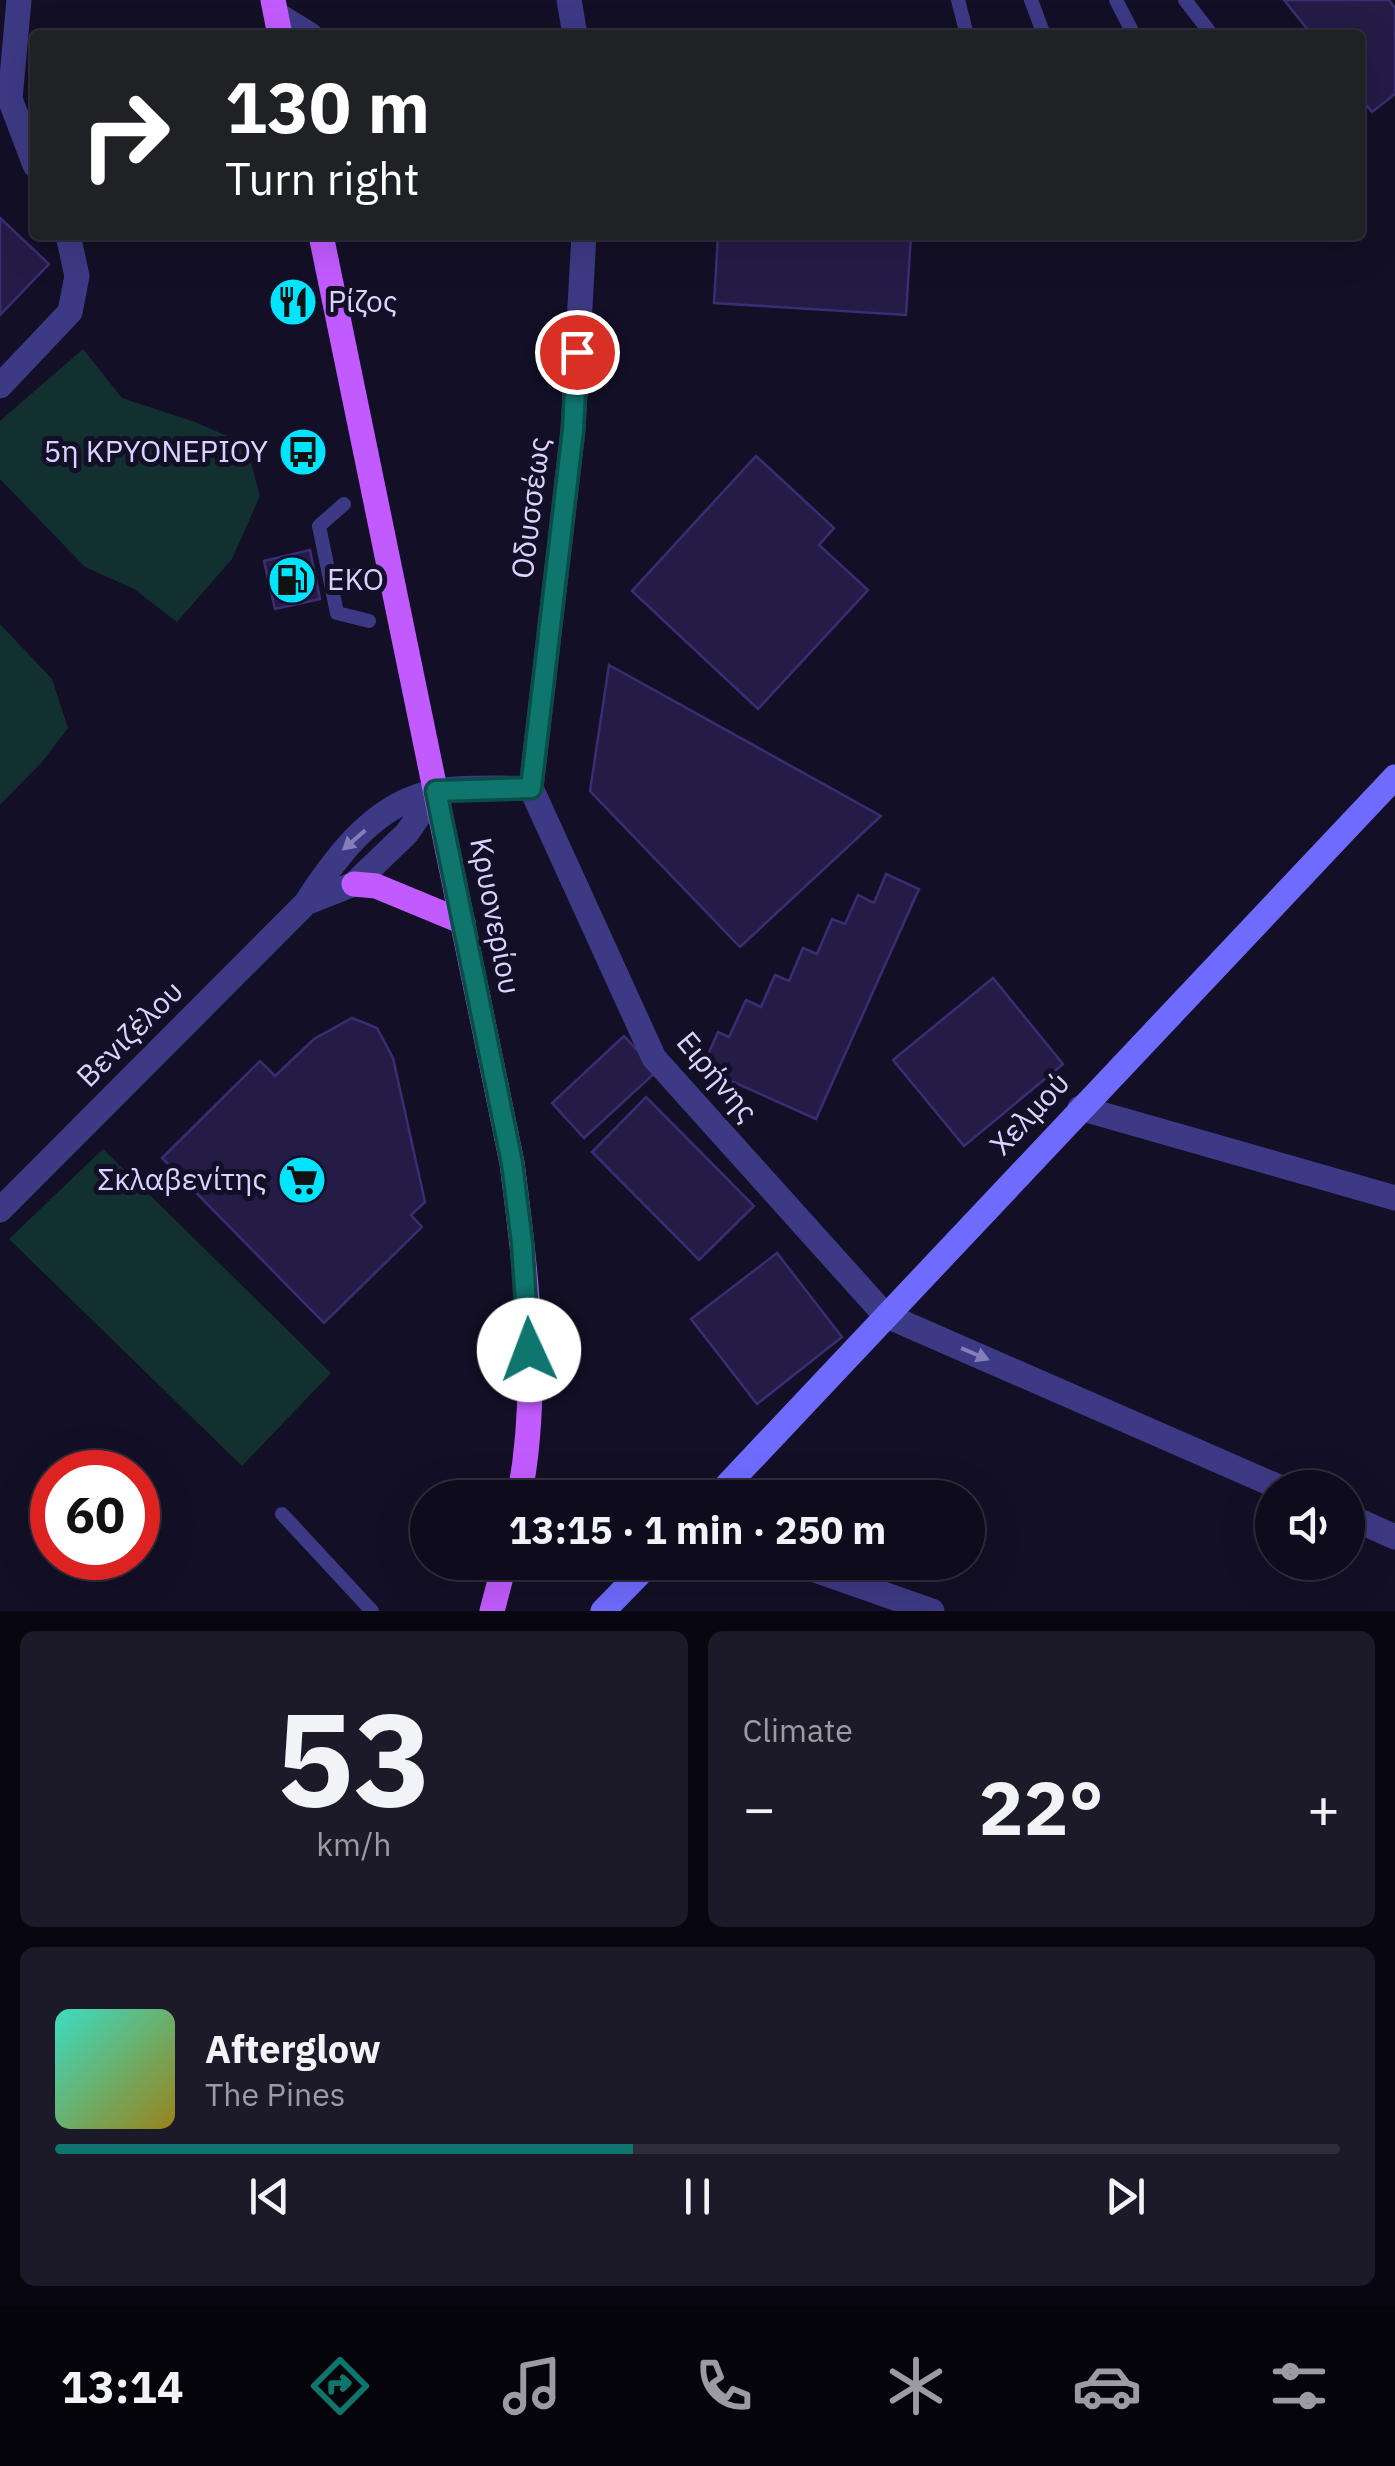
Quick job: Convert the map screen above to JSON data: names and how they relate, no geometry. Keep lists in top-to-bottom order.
{
  "streets": {
    "main road": ["Κρυονερίου"],
    "street": [
      "Οδυσσέως",
      "Βενιζέλου",
      "Ειρήνης",
      "Χελμού"
    ]
  },
  "crossings": [
    ["Οδυσσέως", "Ειρήνης"],
    ["Κρυονερίου", "Βενιζέλου"],
    ["Ειρήνης", "Χελμού"]
  ],
  "places": {
    "restaurant": ["Ρίζος"],
    "bus stop": ["5η ΚΡΥΟΝΕΡΙΟΥ"],
    "fuel station": ["EKO"],
    "supermarket": ["Σκλαβενίτης"]
  },
  "page": {
    "turn": ["130 m", "Turn right"],
    "limit": "60",
    "trip": "13:15 · 1 min · 250 m",
    "tile": [
      ["53", "km/h"],
      "Climate"
    ],
    "heat": ["−", "22°", "+"],
    "song": ["Afterglow", "The Pines"],
    "tabs": "13:14"
  }
}
